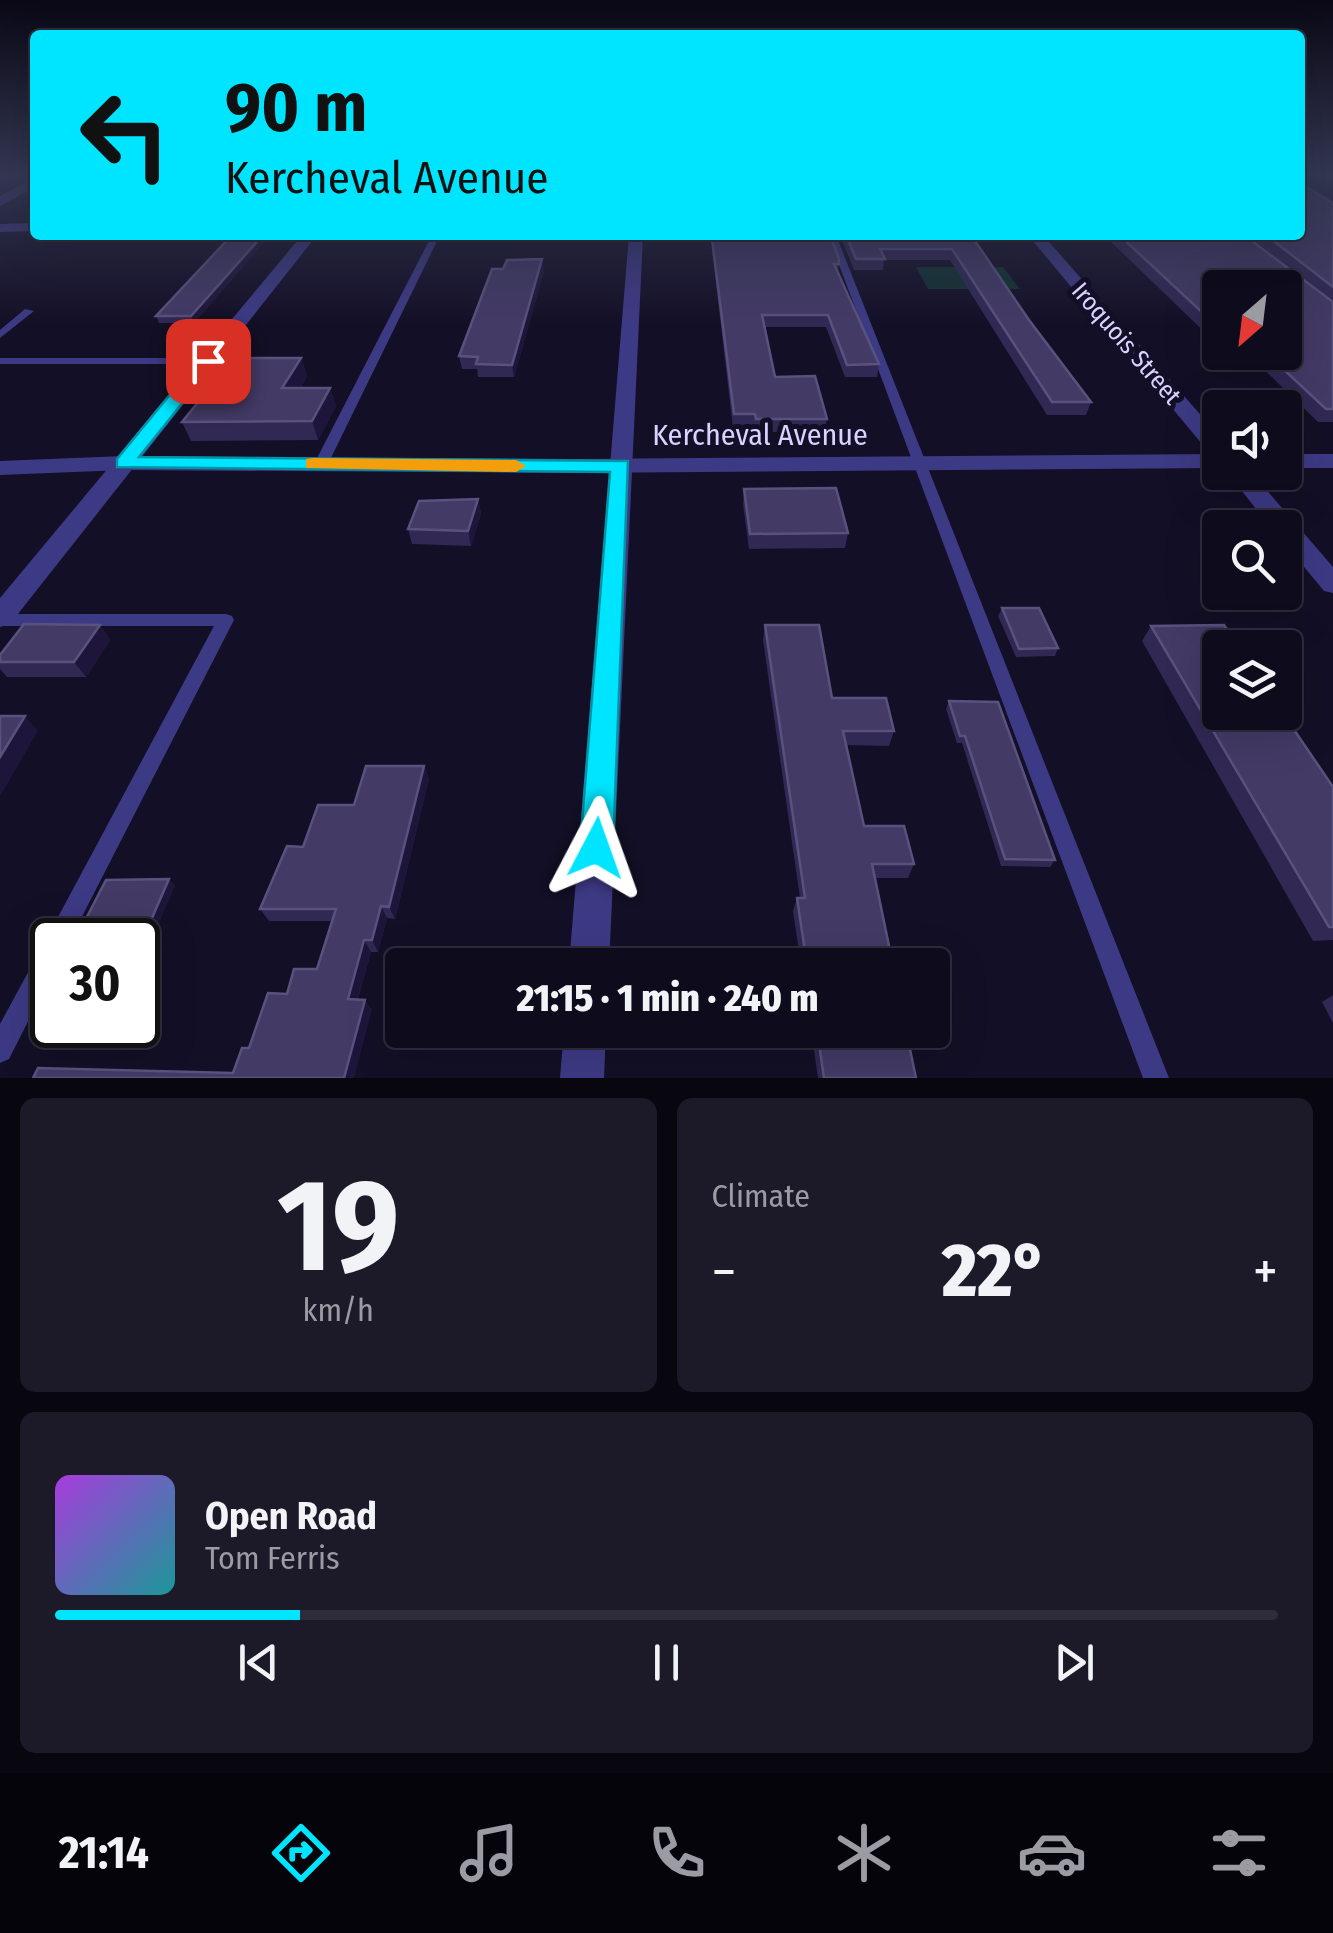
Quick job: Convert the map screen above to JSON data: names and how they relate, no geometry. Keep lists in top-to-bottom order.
{
  "streets": {
    "street": ["Iroquois Street", "Kercheval Avenue"]
  },
  "north": "bottom left",
  "page": {
    "turn": ["90 m", "Kercheval Avenue"],
    "limit": "30",
    "trip": "21:15 · 1 min · 240 m",
    "tile": [
      ["19", "km/h"],
      "Climate"
    ],
    "heat": ["−", "22°", "+"],
    "song": ["Open Road", "Tom Ferris"],
    "tabs": "21:14"
  }
}
